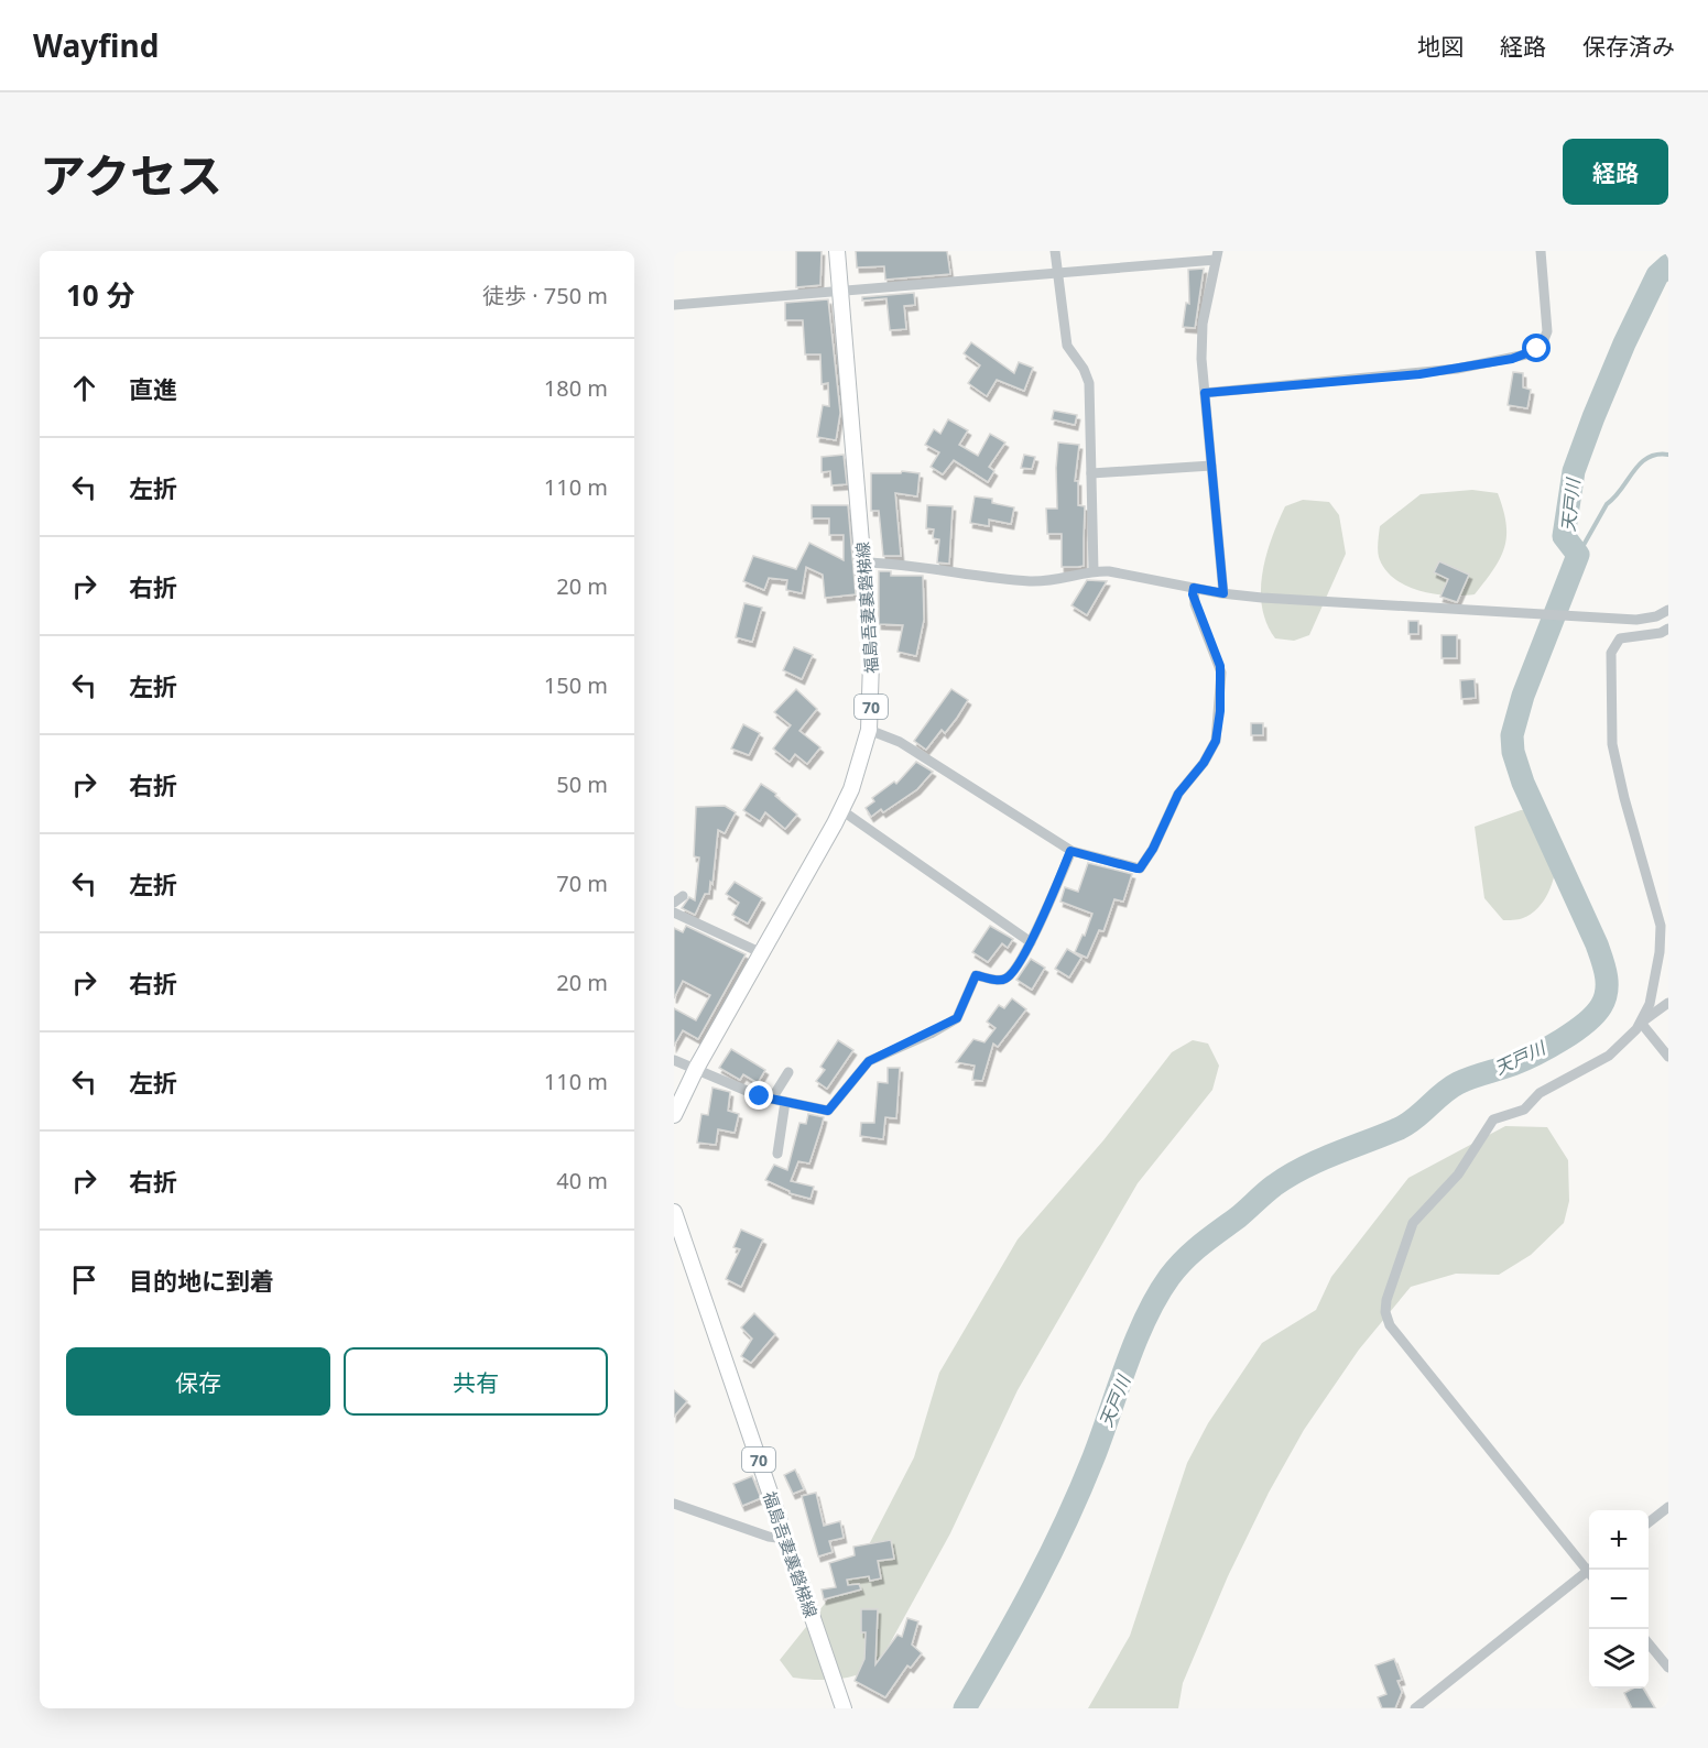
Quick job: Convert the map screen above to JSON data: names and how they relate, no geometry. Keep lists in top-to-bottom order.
{
  "streets": {
    "main road": ["福島吾妻裏磐梯線", "70"]
  },
  "water": ["天戸川"],
  "page": {
    "header": "Wayfind",
    "nav": ["地図", "経路", "保存済み"],
    "title": "アクセス",
    "buttons": [
      "経路",
      ["保存", "共有"]
    ],
    "heading": ["10 分", "徒歩 · 750 m"],
    "list": [
      ["直進", "180 m"],
      ["左折", "110 m"],
      ["右折", "20 m"],
      ["左折", "150 m"],
      ["右折", "50 m"],
      ["左折", "70 m"],
      ["右折", "20 m"],
      ["左折", "110 m"],
      ["右折", "40 m"],
      "目的地に到着"
    ],
    "map_buttons": ["+", "−"]
  }
}
